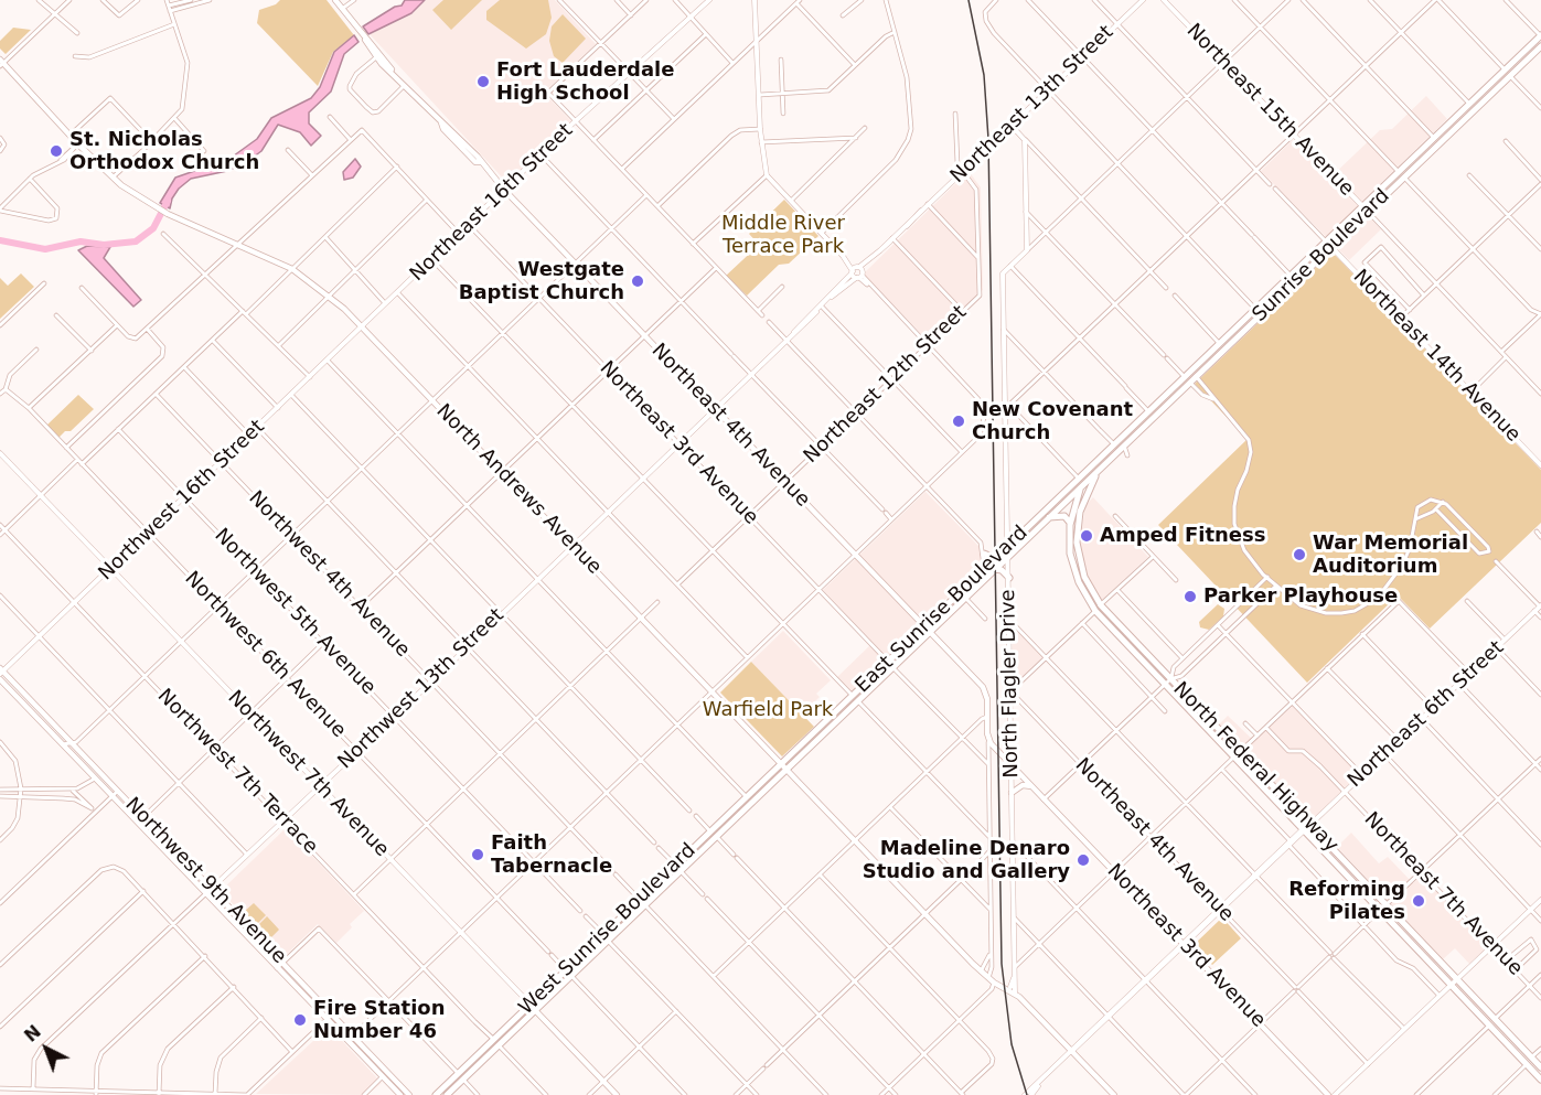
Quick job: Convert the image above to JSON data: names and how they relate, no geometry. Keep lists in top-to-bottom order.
{
  "streets": {
    "main road": [
      "Sunrise Boulevard",
      "Northeast 4th Avenue",
      "Northeast 3rd Avenue",
      "North Andrews Avenue",
      "East Sunrise Boulevard",
      "North Federal Highway",
      "Northwest 7th Avenue",
      "Northwest 9th Avenue",
      "West Sunrise Boulevard"
    ],
    "street": [
      "Northeast 13th Street",
      "Northeast 15th Avenue",
      "Northeast 16th Street",
      "Northeast 14th Avenue",
      "Northeast 12th Street",
      "Northwest 16th Street",
      "Northwest 4th Avenue",
      "Northwest 5th Avenue",
      "Northwest 6th Avenue",
      "North Flagler Drive",
      "Northwest 13th Street",
      "Northeast 6th Street",
      "Northwest 7th Terrace",
      "Northeast 7th Avenue"
    ]
  },
  "crossings": [
    ["Northeast 13th Street", "Northeast 4th Avenue"],
    ["Northeast 13th Street", "Northeast 3rd Avenue"],
    ["Northeast 13th Street", "North Andrews Avenue"],
    ["Northeast 13th Street", "Northwest 13th Street"],
    ["Northeast 15th Avenue", "Sunrise Boulevard"],
    ["Northeast 16th Street", "Northeast 4th Avenue"],
    ["Northeast 16th Street", "Northeast 3rd Avenue"],
    ["Northeast 16th Street", "North Andrews Avenue"],
    ["Northeast 16th Street", "Northwest 16th Street"],
    ["Sunrise Boulevard", "Northeast 14th Avenue"],
    ["Sunrise Boulevard", "East Sunrise Boulevard"],
    ["Sunrise Boulevard", "North Federal Highway"],
    ["Northeast 12th Street", "Northeast 4th Avenue"],
    ["Northeast 12th Street", "Northeast 3rd Avenue"],
    ["Northeast 4th Avenue", "East Sunrise Boulevard"],
    ["Northeast 4th Avenue", "North Flagler Drive"],
    ["Northeast 4th Avenue", "Northeast 6th Street"],
    ["Northeast 3rd Avenue", "East Sunrise Boulevard"],
    ["Northeast 3rd Avenue", "North Flagler Drive"],
    ["Northeast 3rd Avenue", "Northeast 6th Street"],
    ["North Andrews Avenue", "Northwest 16th Street"],
    ["North Andrews Avenue", "East Sunrise Boulevard"],
    ["North Andrews Avenue", "North Flagler Drive"],
    ["North Andrews Avenue", "Northwest 13th Street"],
    ["North Andrews Avenue", "Northeast 6th Street"],
    ["North Andrews Avenue", "West Sunrise Boulevard"],
    ["Northwest 16th Street", "Northwest 4th Avenue"],
    ["Northwest 16th Street", "Northwest 5th Avenue"],
    ["Northwest 16th Street", "Northwest 6th Avenue"],
    ["Northwest 16th Street", "Northwest 7th Terrace"],
    ["Northwest 16th Street", "Northwest 7th Avenue"],
    ["Northwest 16th Street", "Northwest 9th Avenue"],
    ["Northwest 4th Avenue", "Northwest 13th Street"],
    ["Northwest 4th Avenue", "West Sunrise Boulevard"],
    ["East Sunrise Boulevard", "North Flagler Drive"],
    ["East Sunrise Boulevard", "North Federal Highway"],
    ["East Sunrise Boulevard", "West Sunrise Boulevard"],
    ["Northwest 5th Avenue", "Northwest 13th Street"],
    ["Northwest 6th Avenue", "Northwest 13th Street"],
    ["Northwest 6th Avenue", "West Sunrise Boulevard"],
    ["Northwest 13th Street", "Northwest 7th Terrace"],
    ["Northwest 13th Street", "Northwest 7th Avenue"],
    ["Northwest 13th Street", "Northwest 9th Avenue"],
    ["Northeast 6th Street", "North Federal Highway"],
    ["Northeast 6th Street", "Northeast 7th Avenue"],
    ["Northwest 7th Terrace", "West Sunrise Boulevard"],
    ["Northwest 7th Avenue", "West Sunrise Boulevard"]
  ],
  "parks": ["Middle River Terrace Park", "Warfield Park"],
  "places": [
    "Fort Lauderdale High School",
    "St. Nicholas Orthodox Church",
    "Westgate Baptist Church",
    "New Covenant Church",
    "Amped Fitness",
    "War Memorial Auditorium",
    "Parker Playhouse",
    "Faith Tabernacle",
    "Madeline Denaro Studio and Gallery",
    "Reforming Pilates",
    "Fire Station Number 46"
  ],
  "north": "top left"
}
